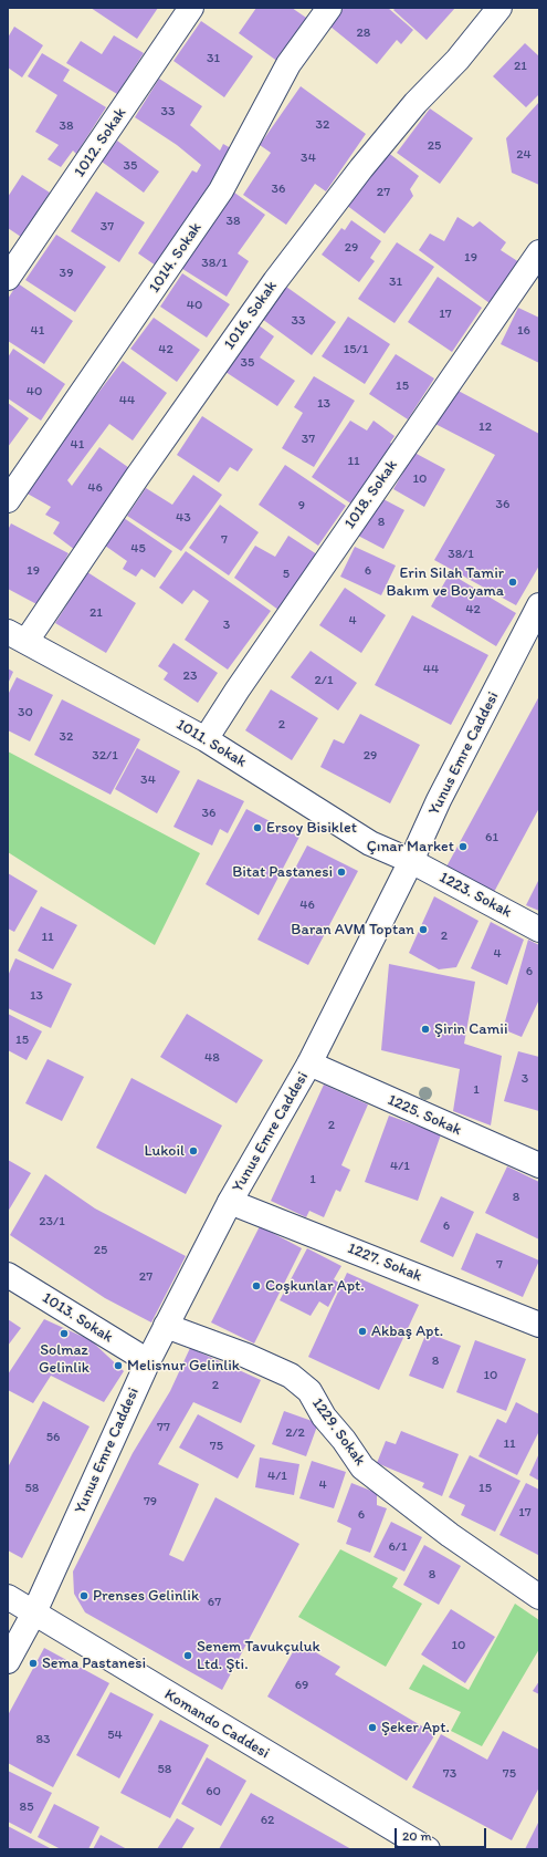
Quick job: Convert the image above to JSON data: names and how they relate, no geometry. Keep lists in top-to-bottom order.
{
  "streets": {
    "street": [
      "1012. Sokak",
      "1014. Sokak",
      "1016. Sokak",
      "1018. Sokak",
      "1011. Sokak",
      "Yunus Emre Caddesi",
      "1223. Sokak",
      "1225. Sokak",
      "1227. Sokak",
      "1013. Sokak",
      "1229. Sokak",
      "Komando Caddesi"
    ]
  },
  "crossings": [
    ["1016. Sokak", "1011. Sokak"],
    ["1018. Sokak", "1011. Sokak"],
    ["1011. Sokak", "Yunus Emre Caddesi"],
    ["1011. Sokak", "1223. Sokak"],
    ["Yunus Emre Caddesi", "1223. Sokak"],
    ["Yunus Emre Caddesi", "1225. Sokak"],
    ["Yunus Emre Caddesi", "1227. Sokak"],
    ["Yunus Emre Caddesi", "1013. Sokak"],
    ["Yunus Emre Caddesi", "1229. Sokak"],
    ["Yunus Emre Caddesi", "Komando Caddesi"]
  ],
  "places": [
    "Erin Silah Tamir Bakım ve Boyama",
    "Ersoy Bisiklet",
    "Çınar Market",
    "Bitat Pastanesi",
    "Baran AVM Toptan",
    "Şirin Camii",
    "Lukoil",
    "Coşkunlar Apt.",
    "Akbaş Apt.",
    "Solmaz Gelinlik",
    "Melisnur Gelinlik",
    "Prenses Gelinlik",
    "Senem Tavukçuluk Ltd. Şti.",
    "Sema Pastanesi",
    "Şeker Apt."
  ],
  "house_numbers": [
    "28",
    "31",
    "21",
    "33",
    "32",
    "38",
    "25",
    "24",
    "34",
    "35",
    "36",
    "27",
    "38",
    "37",
    "29",
    "19",
    "38/1",
    "39",
    "31",
    "40",
    "17",
    "33",
    "41",
    "16",
    "42",
    "15/1",
    "35",
    "15",
    "40",
    "44",
    "13",
    "12",
    "37",
    "41",
    "11",
    "10",
    "46",
    "36",
    "9",
    "43",
    "8",
    "7",
    "45",
    "38/1",
    "19",
    "6",
    "5",
    "42",
    "21",
    "4",
    "3",
    "44",
    "23",
    "2/1",
    "30",
    "2",
    "32",
    "32/1",
    "29",
    "34",
    "36",
    "61",
    "46",
    "2",
    "11",
    "4",
    "6",
    "13",
    "15",
    "48",
    "3",
    "1",
    "2",
    "4/1",
    "1",
    "8",
    "23/1",
    "6",
    "25",
    "7",
    "27",
    "8",
    "10",
    "2",
    "77",
    "2/2",
    "56",
    "11",
    "75",
    "4/1",
    "4",
    "58",
    "15",
    "79",
    "17",
    "6",
    "6/1",
    "8",
    "67",
    "10",
    "69",
    "54",
    "83",
    "58",
    "73",
    "75",
    "60",
    "85",
    "62"
  ],
  "scale_bar": "20 m"
}
